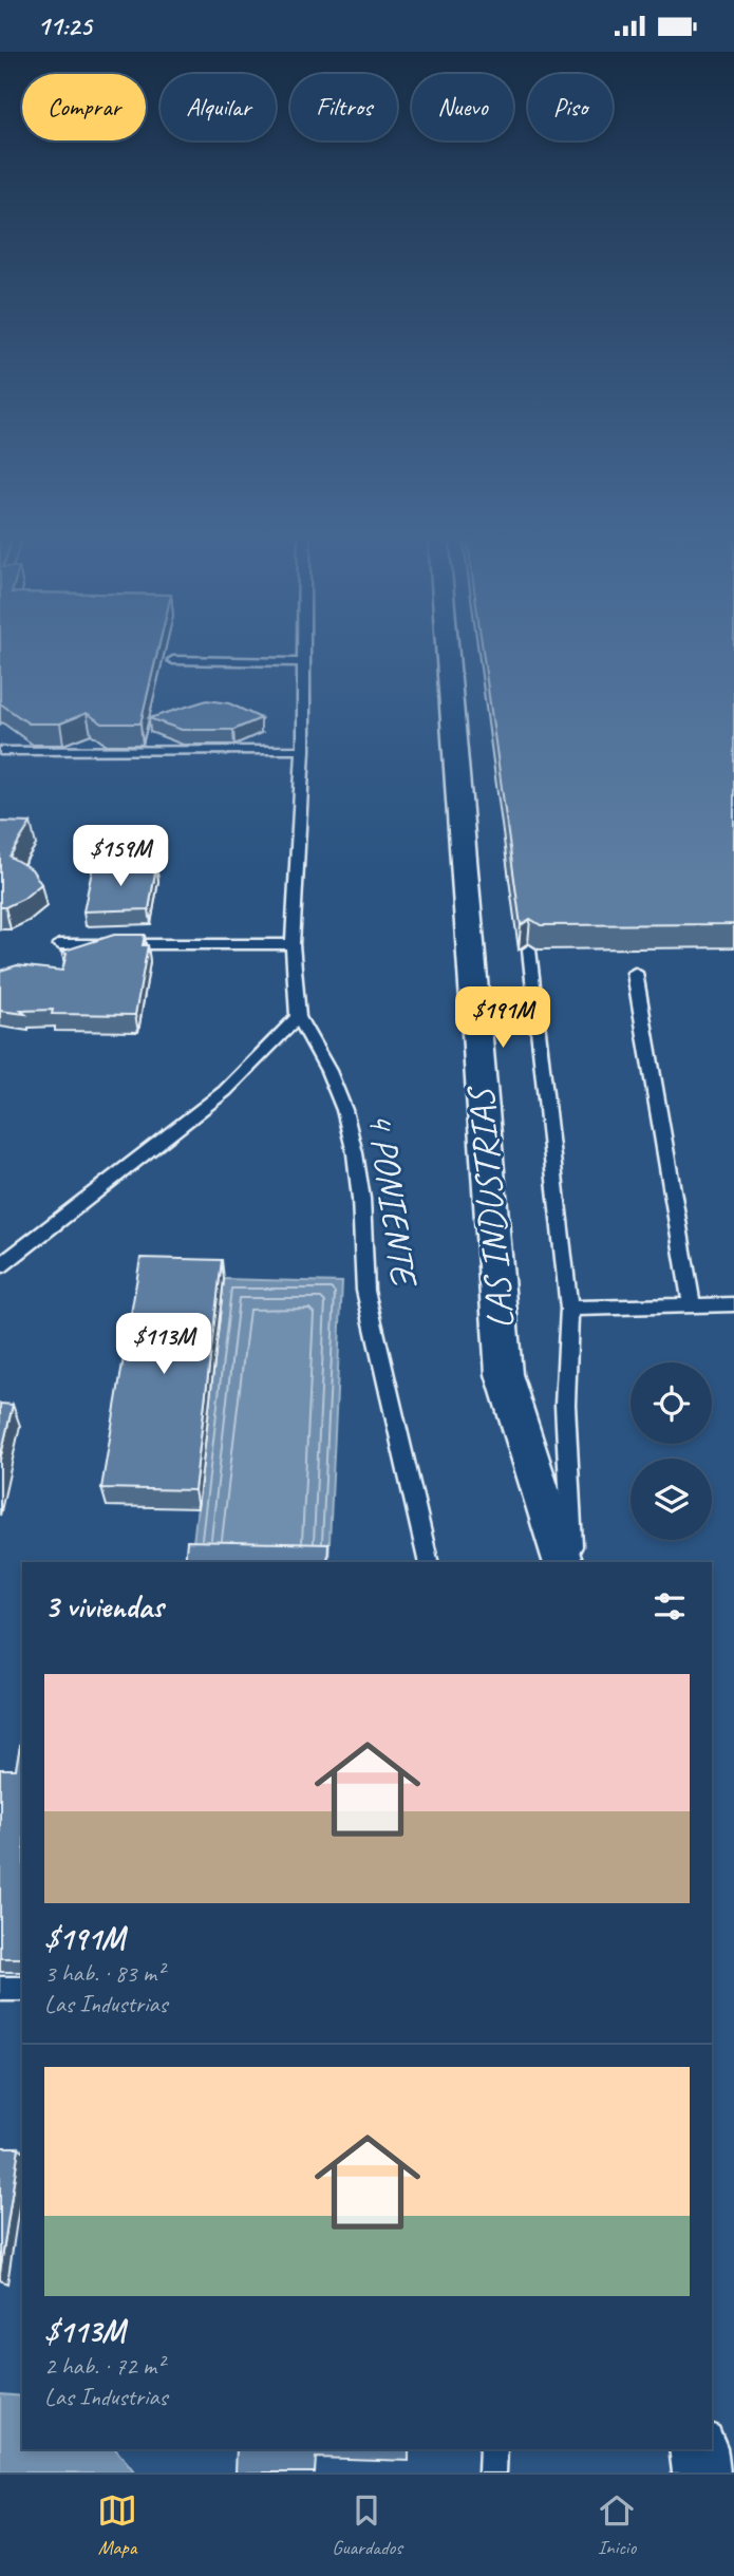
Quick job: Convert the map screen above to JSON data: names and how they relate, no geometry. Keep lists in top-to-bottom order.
{
  "streets": {
    "street": ["LAS INDUSTRIAS"],
    "lane": ["4 PONIENTE"]
  },
  "page": {
    "status": "11:25",
    "chip": [
      "Comprar",
      "Alquilar",
      "Filtros",
      "Nuevo",
      "Piso"
    ],
    "price": ["$159M", "$191M", "$113M"],
    "heading": "3 viviendas",
    "list": [
      {
        "name": "$191M",
        "note": "3 hab. · 83 m² · Las Industrias"
      },
      {
        "name": "$113M",
        "note": "2 hab. · 72 m² · Las Industrias"
      }
    ],
    "tabs": ["Mapa", "Guardados", "Inicio"]
  }
}
